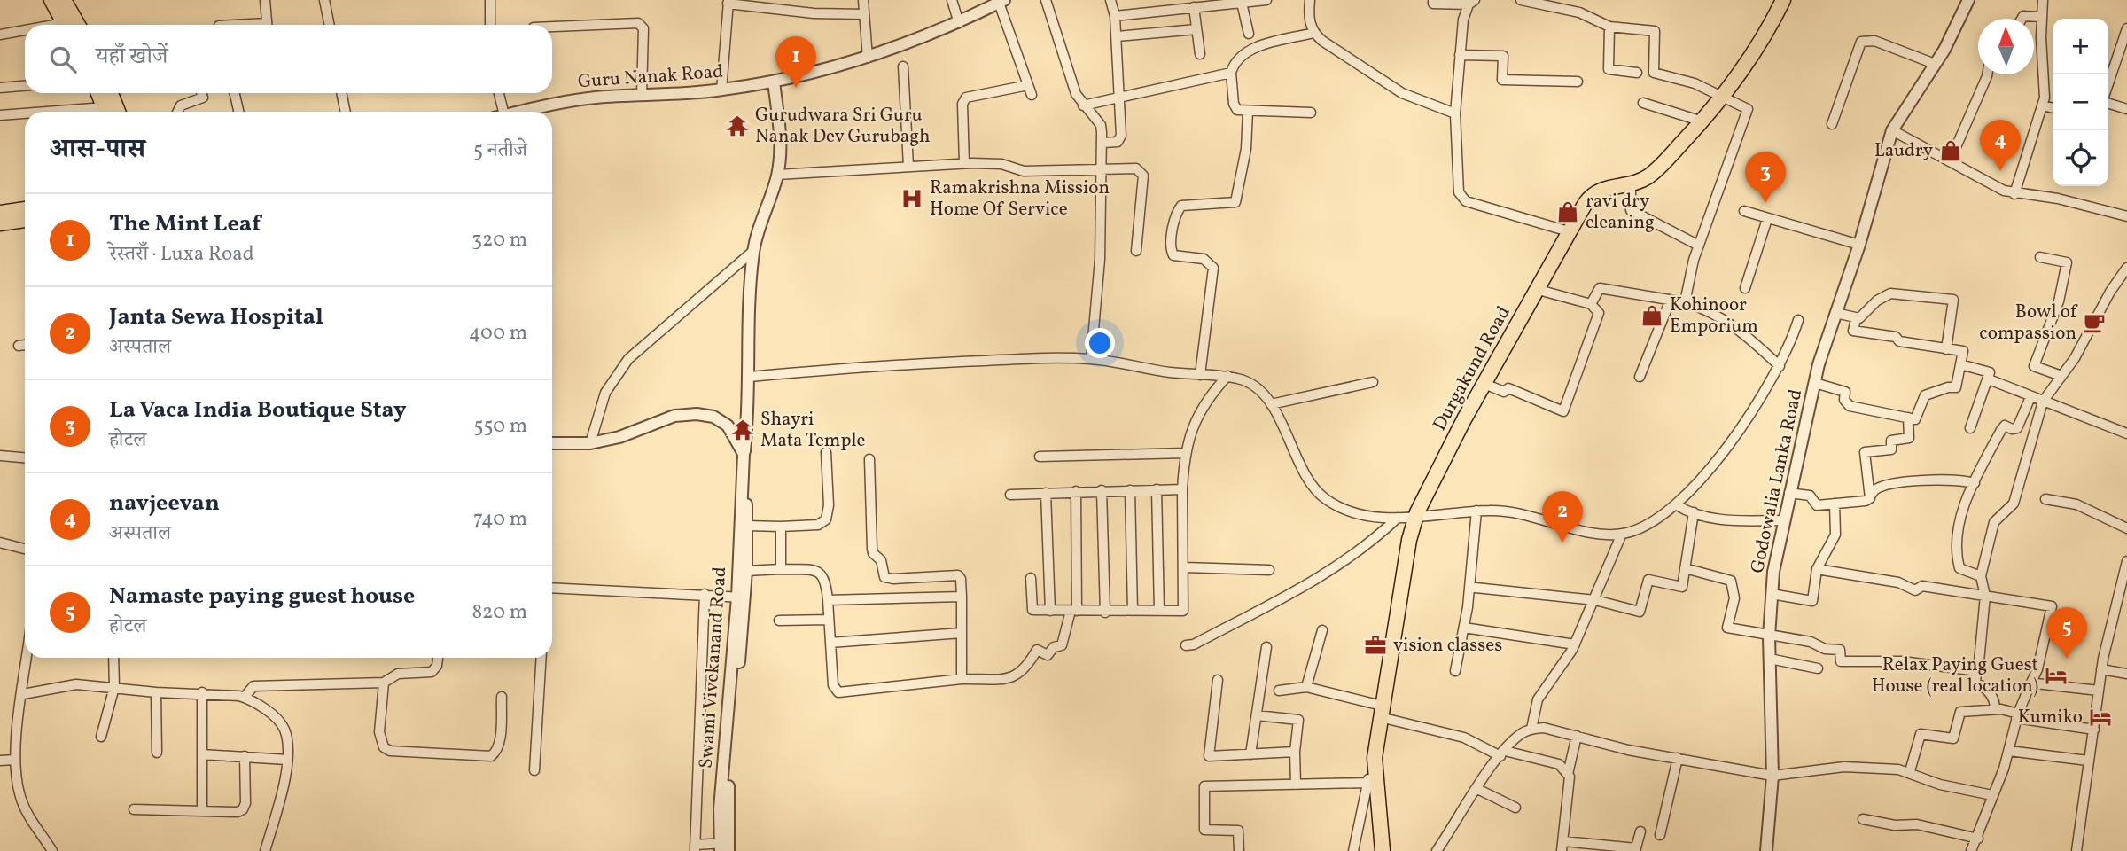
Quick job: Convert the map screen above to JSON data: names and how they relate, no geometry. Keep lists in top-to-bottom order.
{
  "streets": {
    "main road": ["Durgakund Road"],
    "street": ["Guru Nanak Road", "Godowalia Lanka Road", "Swami Vivekanand Road"]
  },
  "places": {
    "temple": ["Gurudwara Sri Guru Nanak Dev Gurubagh", "Shayri Mata Temple"],
    "shop": ["Laudry", "ravi dry cleaning", "Kohinoor Emporium"],
    "hospital": ["Ramakrishna Mission Home Of Service"],
    "cafe": ["Bowl of compassion"],
    "office": ["vision classes"],
    "hotel": ["Relax Paying Guest House (real location)", "Kumiko"]
  },
  "north": "top",
  "page": {
    "map_buttons": ["+", "−"],
    "search": "यहाँ खोजें",
    "pins": [
      "1",
      "4",
      "3",
      "2",
      "5"
    ],
    "heading": ["आस-पास", "5 नतीजे"],
    "list": [
      {
        "mark": "1",
        "name": "The Mint Leaf",
        "note": "रेस्तराँ · Luxa Road",
        "value": "320 m"
      },
      {
        "mark": "2",
        "name": "Janta Sewa Hospital",
        "note": "अस्पताल",
        "value": "400 m"
      },
      {
        "mark": "3",
        "name": "La Vaca India Boutique Stay",
        "note": "होटल",
        "value": "550 m"
      },
      {
        "mark": "4",
        "name": "navjeevan",
        "note": "अस्पताल",
        "value": "740 m"
      },
      {
        "mark": "5",
        "name": "Namaste paying guest house",
        "note": "होटल",
        "value": "820 m"
      }
    ]
  }
}
